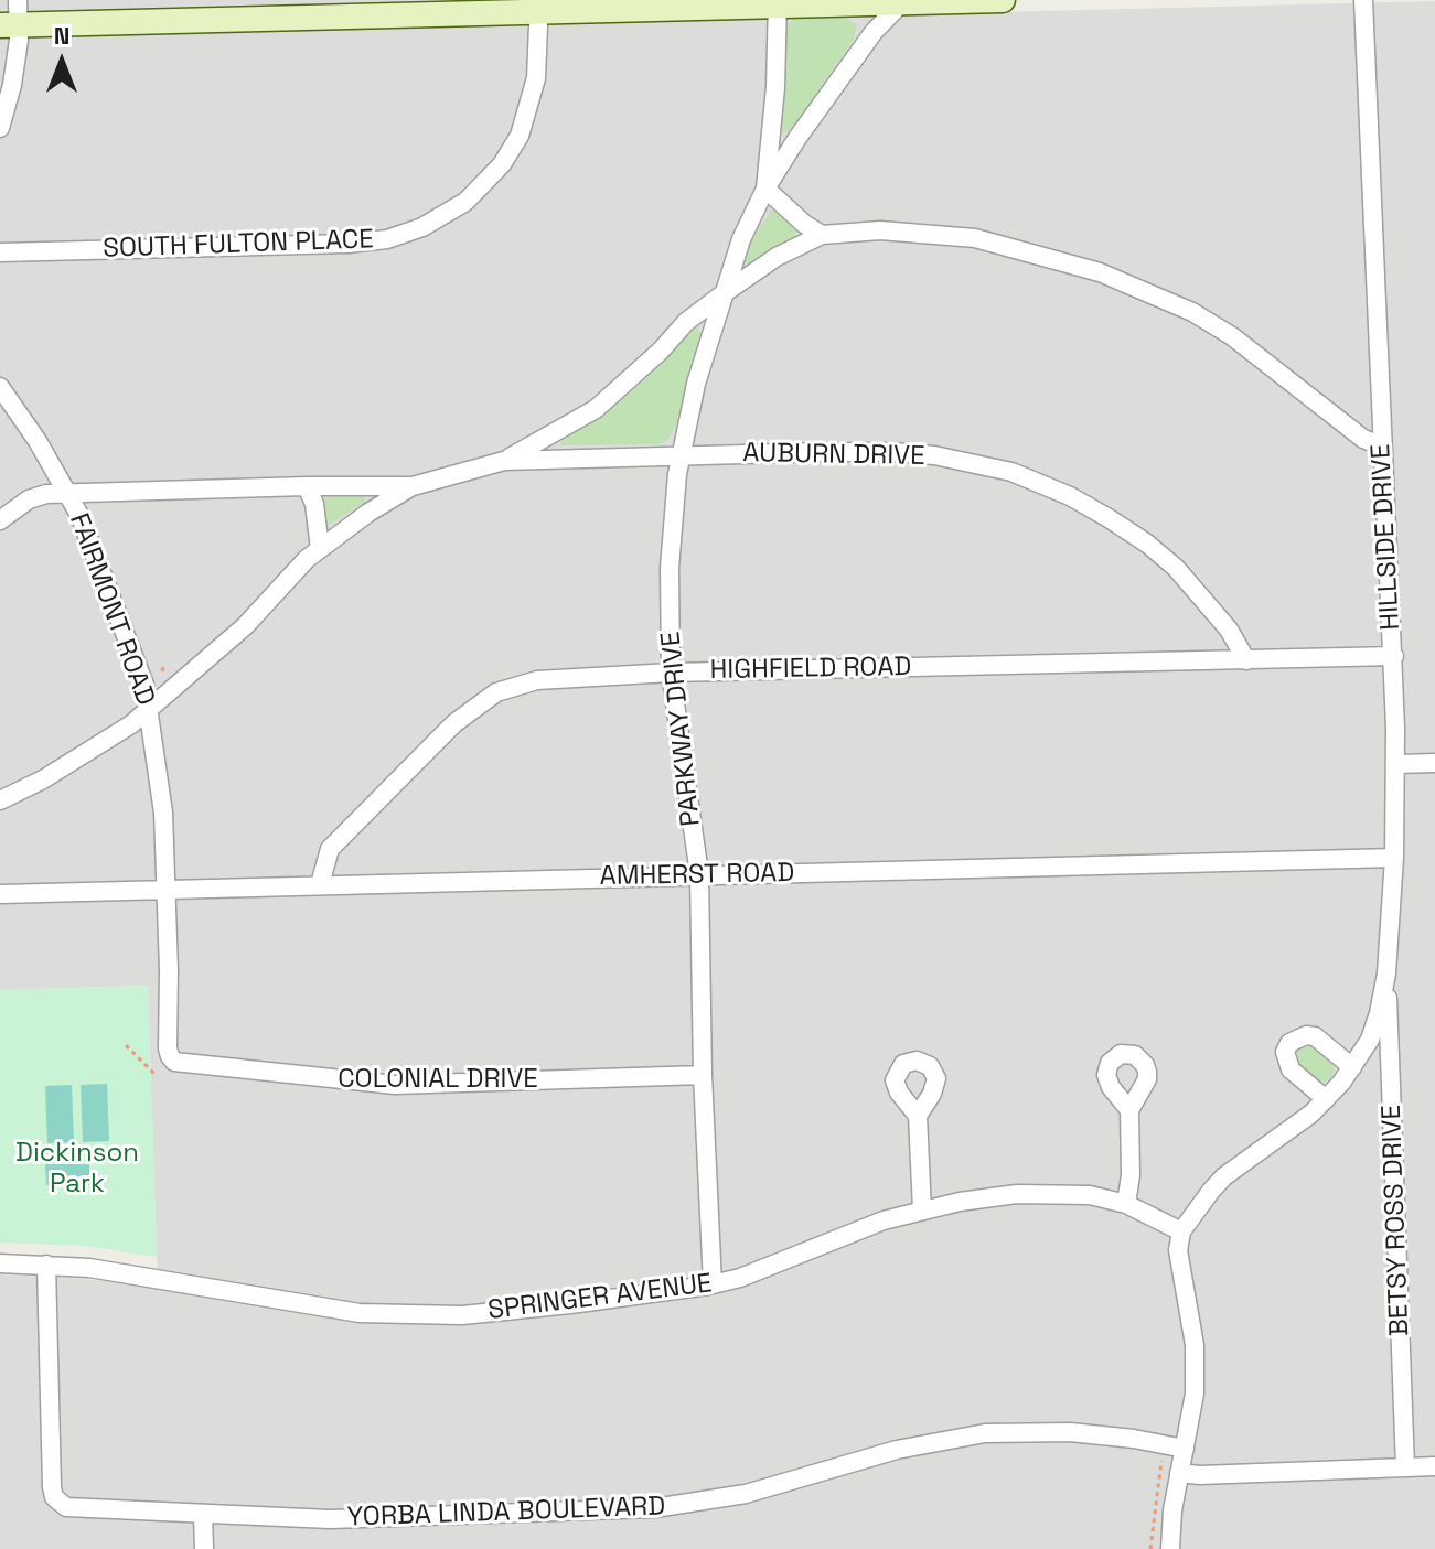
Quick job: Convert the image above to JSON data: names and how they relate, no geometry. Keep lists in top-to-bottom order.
{
  "streets": {
    "street": [
      "SOUTH FULTON PLACE",
      "AUBURN DRIVE",
      "HILLSIDE DRIVE",
      "FAIRMONT ROAD",
      "HIGHFIELD ROAD",
      "PARKWAY DRIVE",
      "AMHERST ROAD",
      "COLONIAL DRIVE",
      "BETSY ROSS DRIVE",
      "SPRINGER AVENUE",
      "YORBA LINDA BOULEVARD"
    ]
  },
  "crossings": [
    ["AUBURN DRIVE", "FAIRMONT ROAD"],
    ["AUBURN DRIVE", "HIGHFIELD ROAD"],
    ["AUBURN DRIVE", "PARKWAY DRIVE"],
    ["HILLSIDE DRIVE", "HIGHFIELD ROAD"],
    ["HILLSIDE DRIVE", "AMHERST ROAD"],
    ["HILLSIDE DRIVE", "BETSY ROSS DRIVE"],
    ["HILLSIDE DRIVE", "SPRINGER AVENUE"],
    ["FAIRMONT ROAD", "AMHERST ROAD"],
    ["FAIRMONT ROAD", "COLONIAL DRIVE"],
    ["HIGHFIELD ROAD", "PARKWAY DRIVE"],
    ["HIGHFIELD ROAD", "AMHERST ROAD"],
    ["PARKWAY DRIVE", "AMHERST ROAD"],
    ["PARKWAY DRIVE", "COLONIAL DRIVE"],
    ["PARKWAY DRIVE", "SPRINGER AVENUE"],
    ["SPRINGER AVENUE", "YORBA LINDA BOULEVARD"]
  ],
  "parks": ["Dickinson Park"],
  "north": "top"
}
